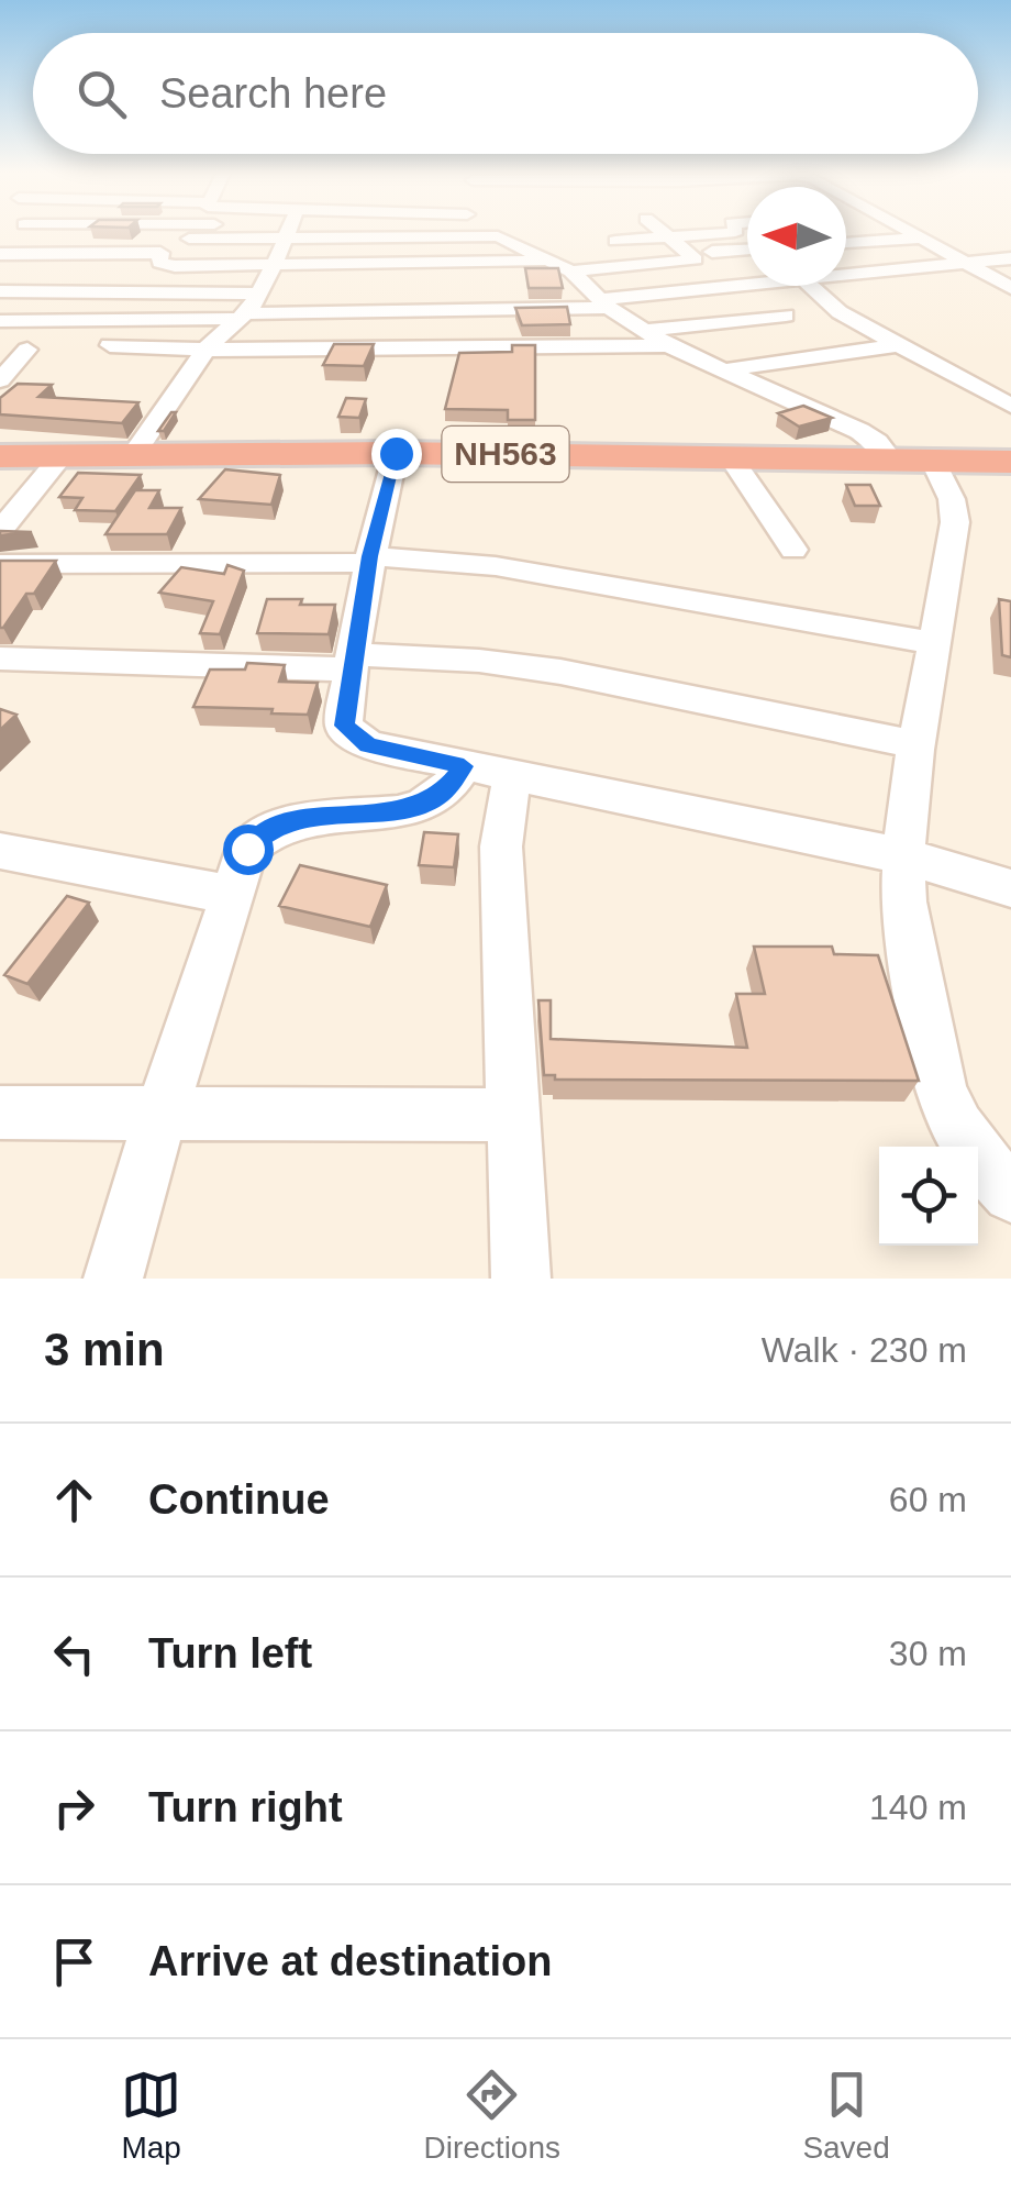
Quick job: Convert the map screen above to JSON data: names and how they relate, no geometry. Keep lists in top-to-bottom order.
{
  "streets": {
    "highway": ["NH563"]
  },
  "north": "left",
  "page": {
    "search": "Search here",
    "heading": ["3 min", "Walk · 230 m"],
    "list": [
      ["Continue", "60 m"],
      ["Turn left", "30 m"],
      ["Turn right", "140 m"],
      "Arrive at destination"
    ],
    "nav": ["Map", "Directions", "Saved"]
  }
}
